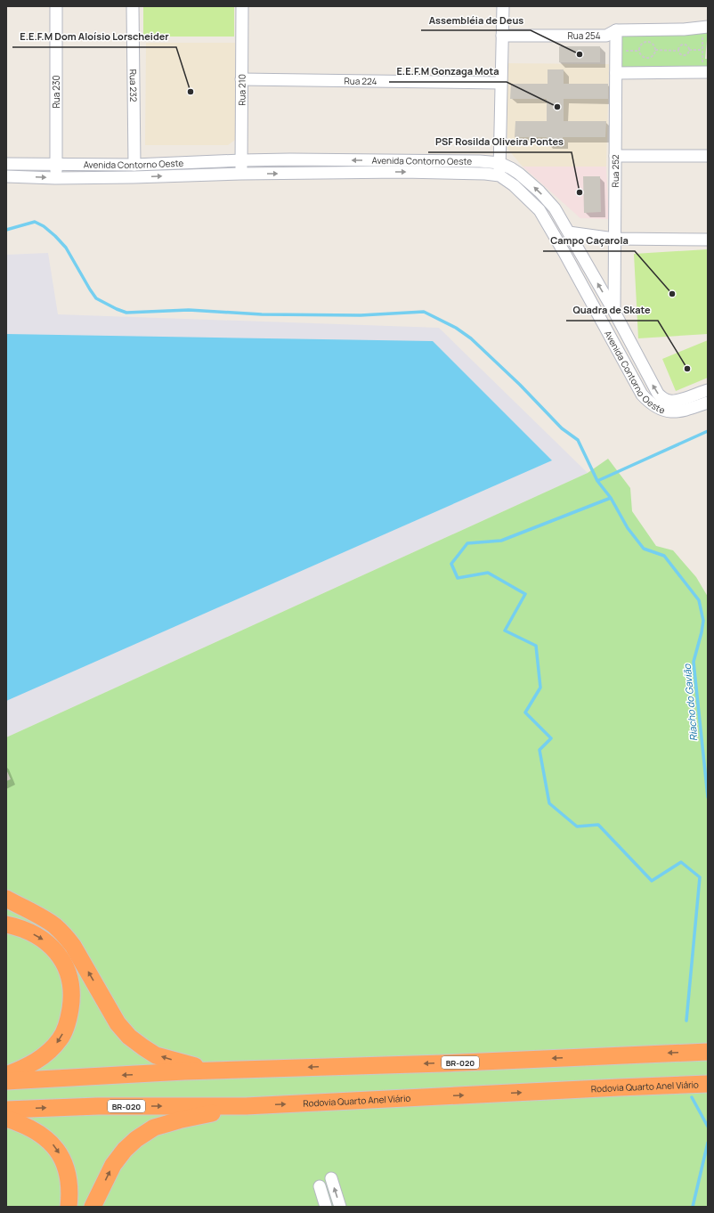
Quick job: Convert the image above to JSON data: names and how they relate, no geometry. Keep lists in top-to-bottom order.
{
  "streets": {
    "highway": ["BR-020", "Rodovia Quarto Anel Viário"],
    "street": [
      "Rua 254",
      "Rua 224",
      "Rua 232",
      "Rua 210",
      "Rua 230",
      "Avenida Contorno Oeste",
      "Rua 252"
    ]
  },
  "crossings": [
    ["Rua 254", "Rua 252"],
    ["Rua 224", "Rua 210"],
    ["Rua 232", "Avenida Contorno Oeste"],
    ["Rua 210", "Avenida Contorno Oeste"],
    ["Rua 230", "Avenida Contorno Oeste"],
    ["Avenida Contorno Oeste", "Rua 252"]
  ],
  "water": ["Riacho do Gavião"],
  "places": [
    "Assembléia de Deus",
    "E.E.F.M Dom Aloísio Lorscheider",
    "E.E.F.M Gonzaga Mota",
    "PSF Rosilda Oliveira Pontes",
    "Campo Caçarola",
    "Quadra de Skate"
  ]
}
